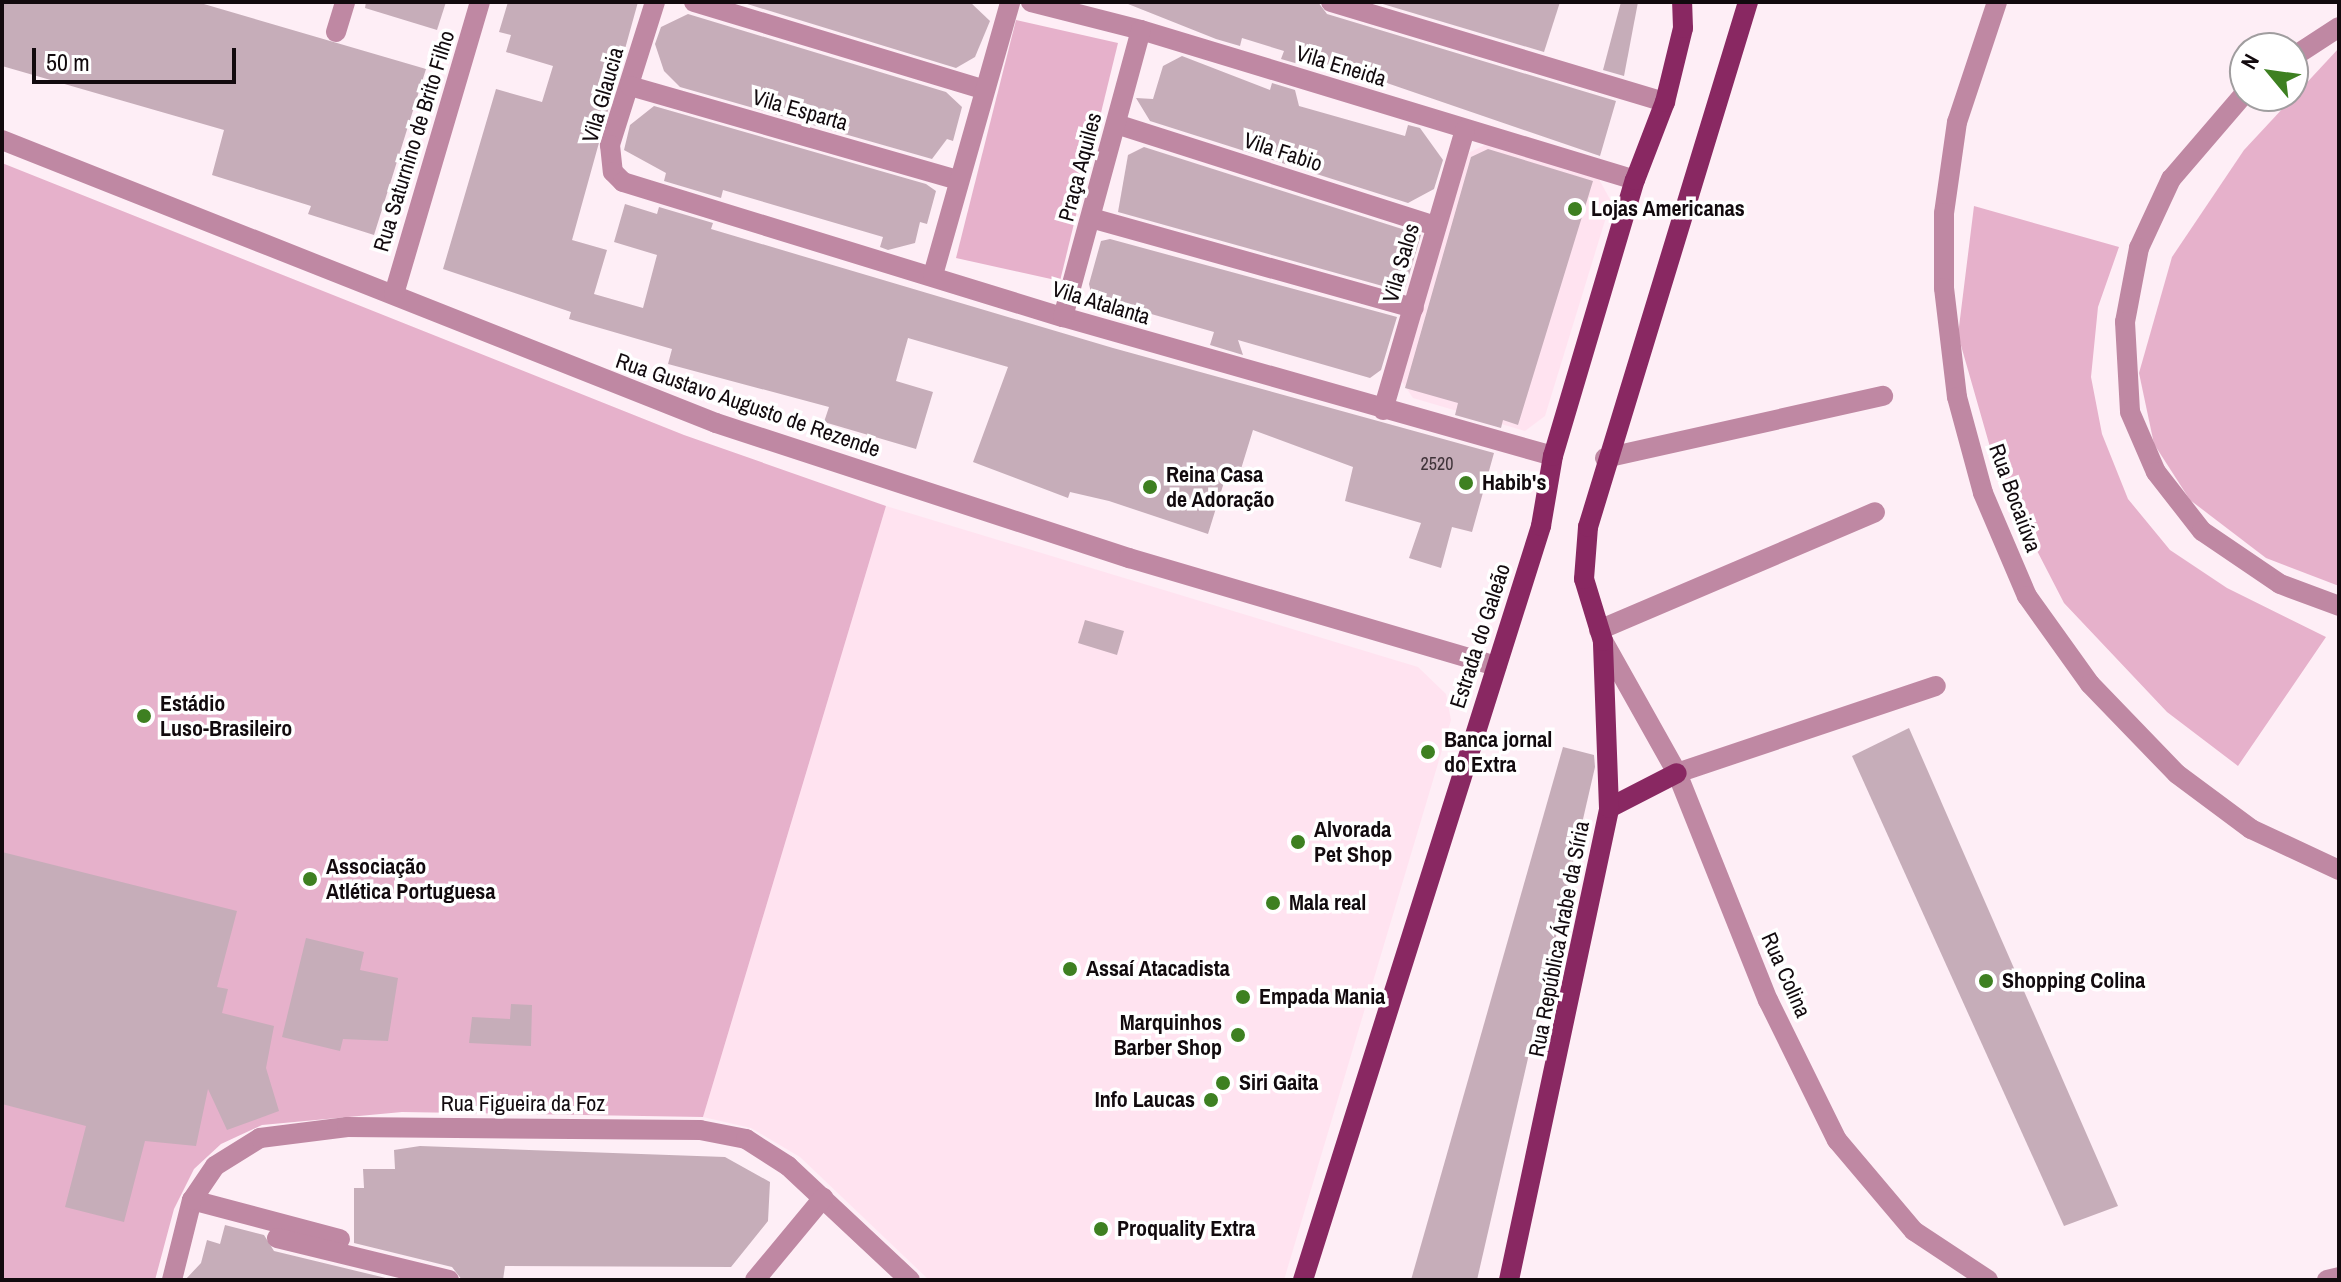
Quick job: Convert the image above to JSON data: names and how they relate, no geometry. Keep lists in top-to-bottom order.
{
  "streets": {
    "main road": ["Estrada do Galeão", "Rua República Árabe da Síria"],
    "street": [
      "Vila Eneida",
      "Vila Glaucia",
      "Vila Esparta",
      "Rua Saturnino de Brito Filho",
      "Vila Fabio",
      "Praça Aquiles",
      "Vila Salos",
      "Vila Atalanta",
      "Rua Gustavo Augusto de Rezende",
      "Rua Bocaiúva",
      "Rua Colina",
      "Rua Figueira da Foz"
    ]
  },
  "crossings": [
    ["Vila Eneida", "Praça Aquiles"],
    ["Vila Eneida", "Vila Salos"],
    ["Vila Eneida", "Estrada do Galeão"],
    ["Vila Glaucia", "Vila Esparta"],
    ["Vila Glaucia", "Vila Atalanta"],
    ["Rua Saturnino de Brito Filho", "Rua Gustavo Augusto de Rezende"],
    ["Vila Fabio", "Praça Aquiles"],
    ["Vila Fabio", "Vila Salos"],
    ["Praça Aquiles", "Vila Atalanta"],
    ["Vila Salos", "Vila Atalanta"],
    ["Vila Atalanta", "Estrada do Galeão"],
    ["Rua Gustavo Augusto de Rezende", "Estrada do Galeão"],
    ["Rua República Árabe da Síria", "Rua Colina"]
  ],
  "places": [
    "Lojas Americanas",
    "Habib's",
    "Reina Casa de Adoração",
    "Estádio Luso-Brasileiro",
    "Banca jornal do Extra",
    "Alvorada Pet Shop",
    "Associação Atlética Portuguesa",
    "Mala real",
    "Assaí Atacadista",
    "Shopping Colina",
    "Empada Mania",
    "Marquinhos Barber Shop",
    "Siri Gaita",
    "Info Laucas",
    "Proquality Extra"
  ],
  "house_numbers": ["2520"],
  "scale_bar": "50 m",
  "north": "top left"
}
